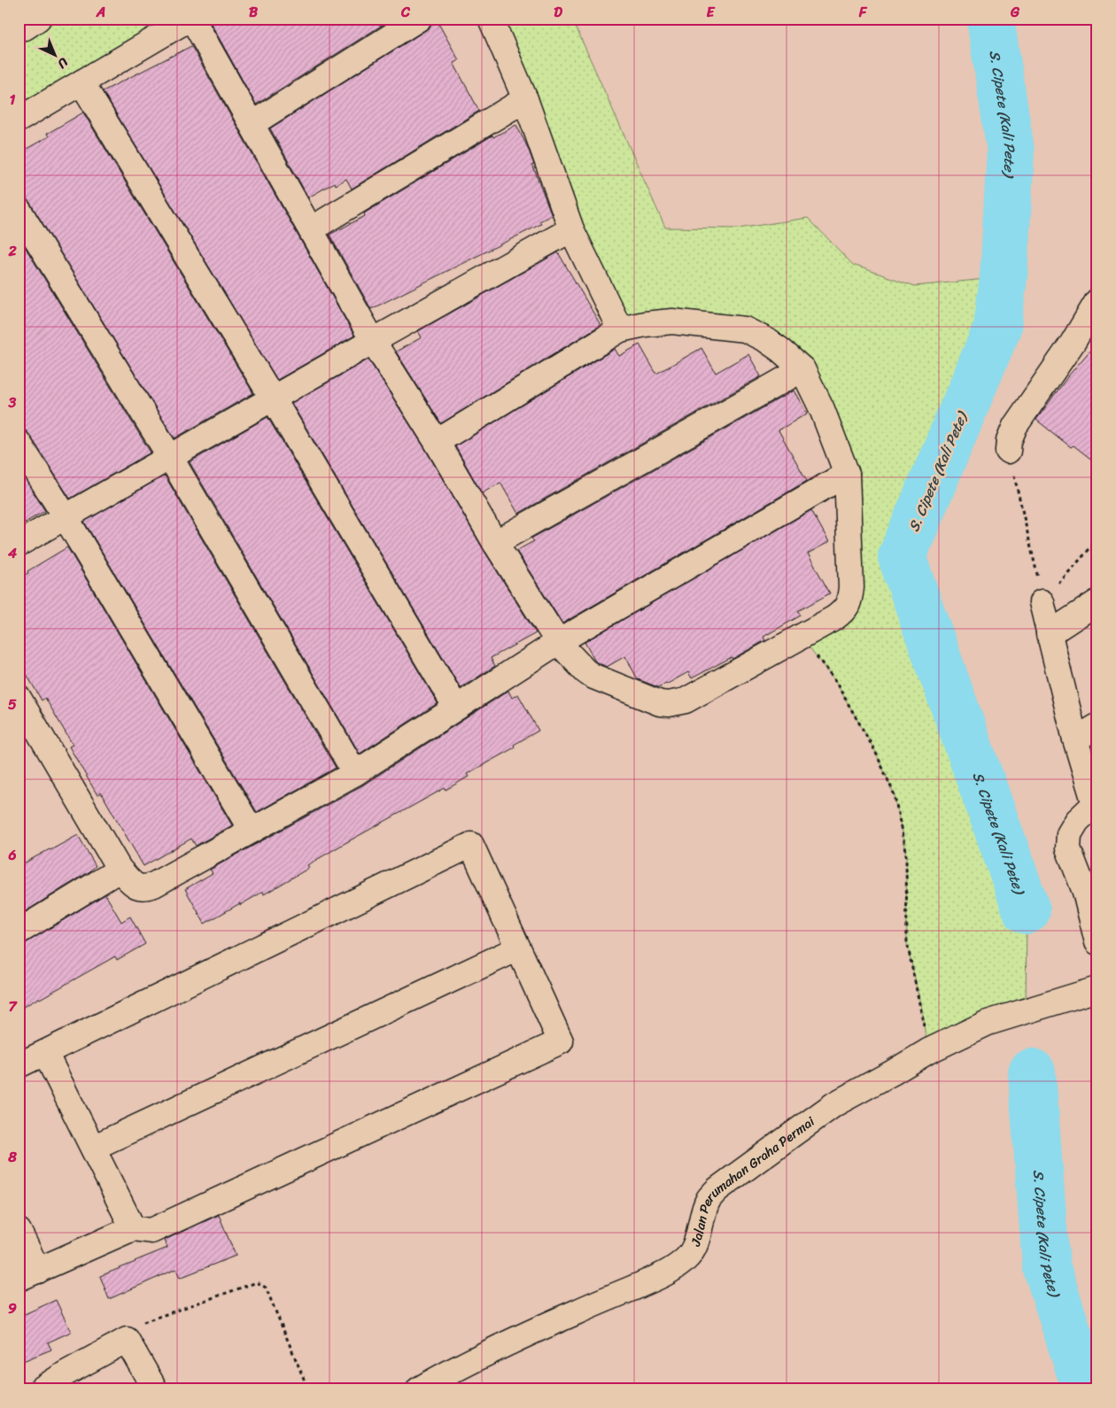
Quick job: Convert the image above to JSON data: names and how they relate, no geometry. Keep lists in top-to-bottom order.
{
  "streets": {
    "street": ["Jalan Perumahan Graha Permai"]
  },
  "water": ["S. Cipete (Kali Pete)"],
  "north": "bottom right",
  "grid": {
    "columns": [
      "A",
      "B",
      "C",
      "D",
      "E",
      "F",
      "G"
    ],
    "rows": [
      "1",
      "2",
      "3",
      "4",
      "5",
      "6",
      "7",
      "8",
      "9"
    ]
  }
}
